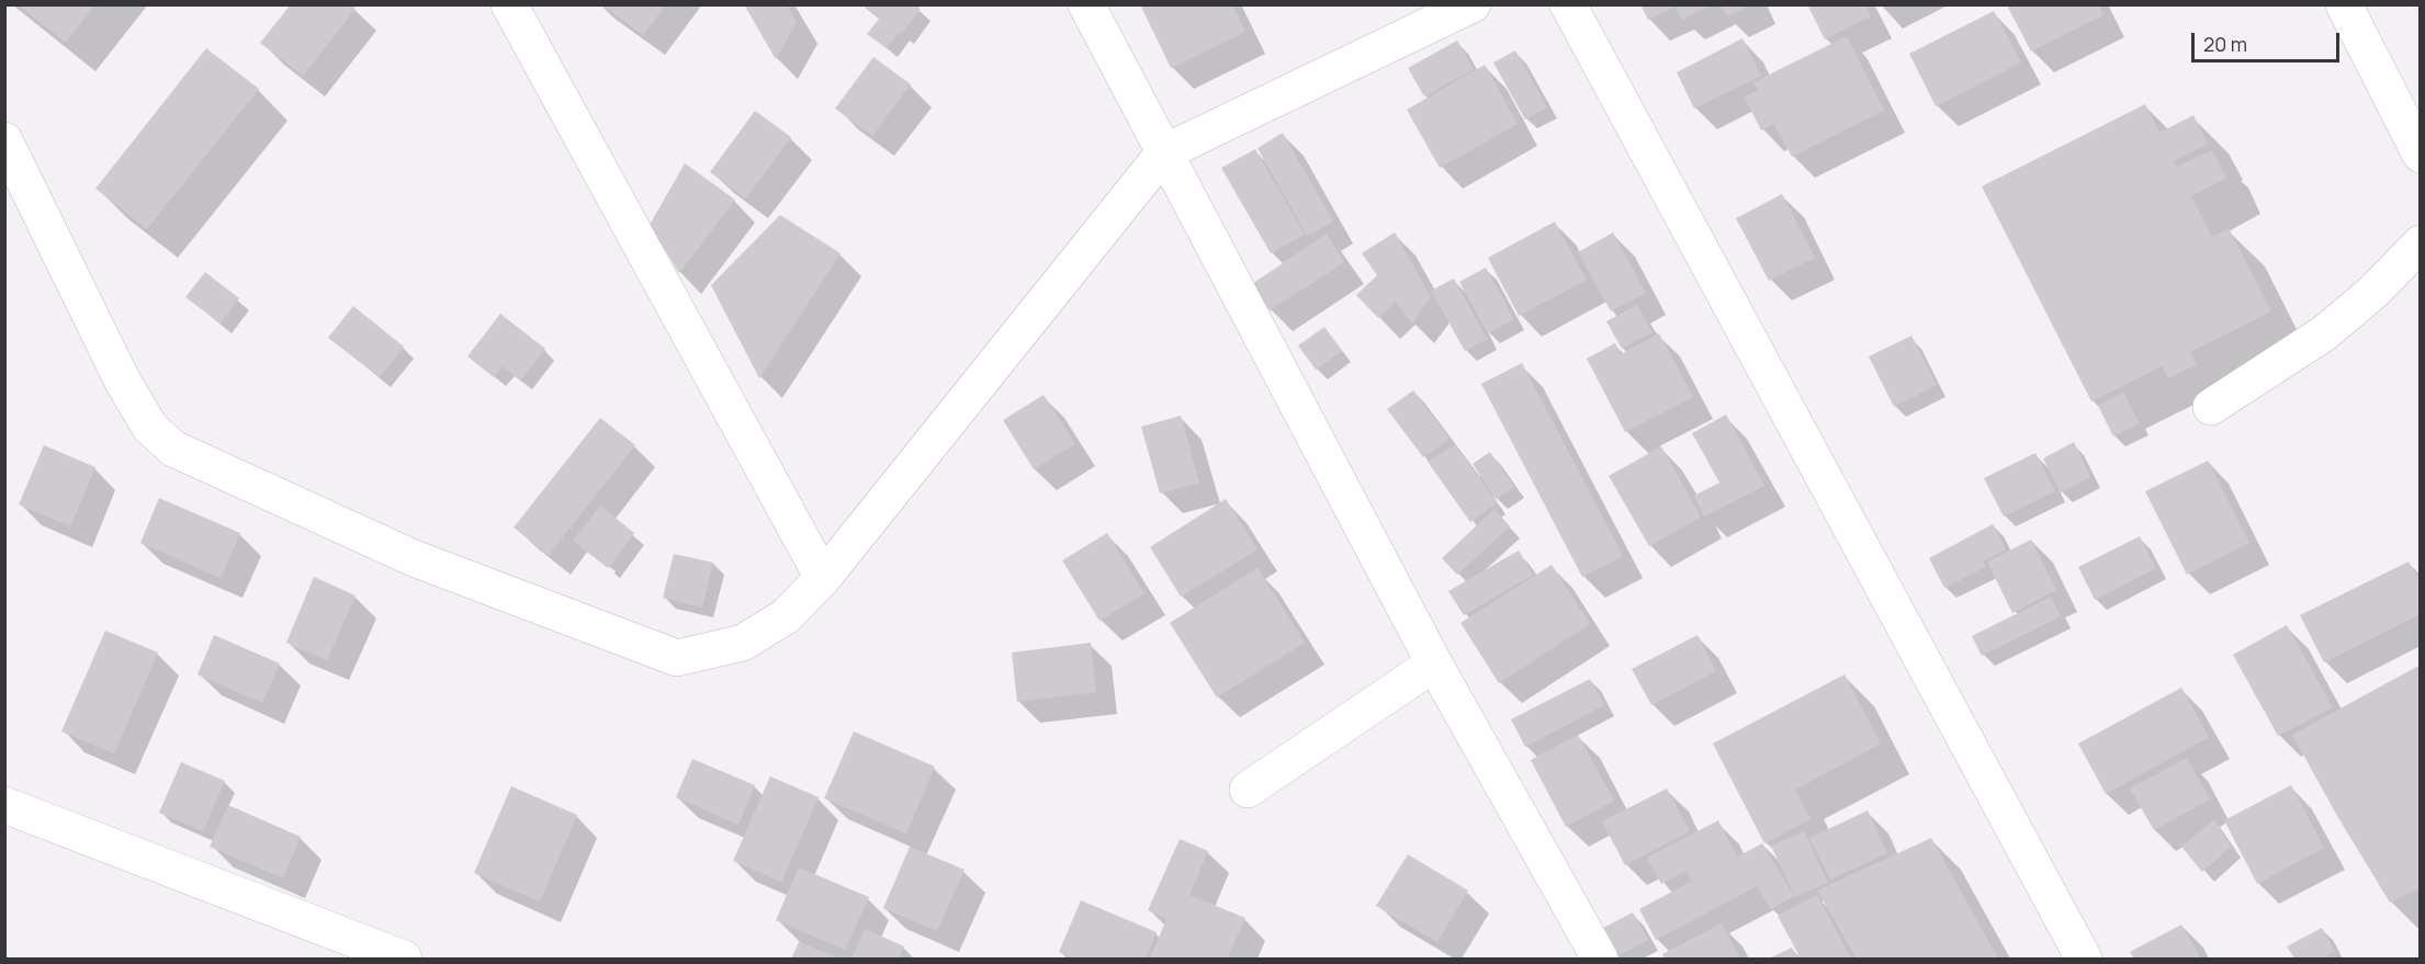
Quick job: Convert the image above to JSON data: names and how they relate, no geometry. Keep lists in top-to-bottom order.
{
  "scale_bar": "20 m"
}
